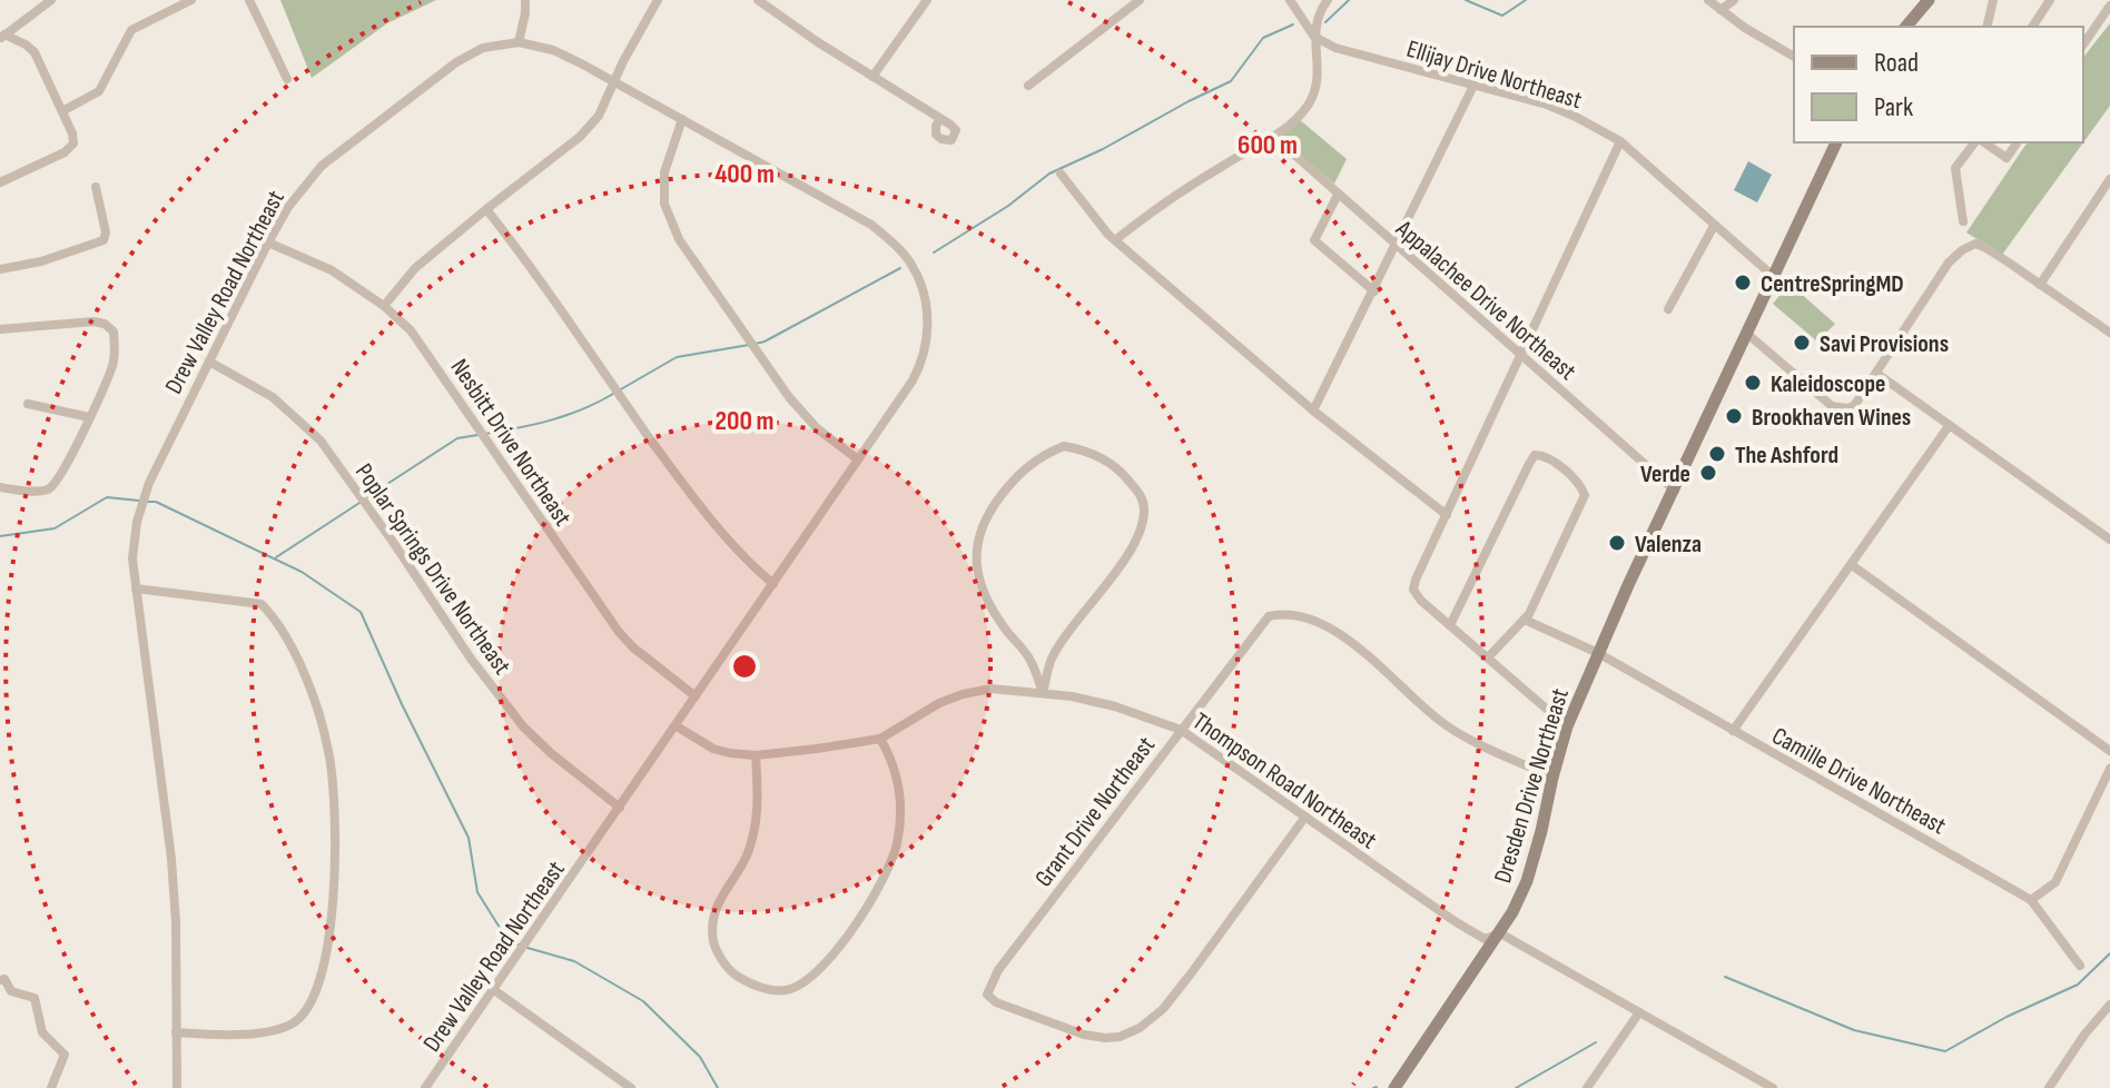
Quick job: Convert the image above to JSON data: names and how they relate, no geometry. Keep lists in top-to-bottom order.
{
  "streets": {
    "street": [
      "Ellijay Drive Northeast",
      "Drew Valley Road Northeast",
      "Appalachee Drive Northeast",
      "Nesbitt Drive Northeast",
      "Poplar Springs Drive Northeast",
      "Thompson Road Northeast",
      "Camille Drive Northeast",
      "Dresden Drive Northeast",
      "Grant Drive Northeast"
    ]
  },
  "crossings": [
    ["Ellijay Drive Northeast", "Dresden Drive Northeast"],
    ["Drew Valley Road Northeast", "Nesbitt Drive Northeast"],
    ["Drew Valley Road Northeast", "Poplar Springs Drive Northeast"],
    ["Drew Valley Road Northeast", "Thompson Road Northeast"],
    ["Appalachee Drive Northeast", "Dresden Drive Northeast"],
    ["Thompson Road Northeast", "Dresden Drive Northeast"],
    ["Thompson Road Northeast", "Grant Drive Northeast"],
    ["Camille Drive Northeast", "Dresden Drive Northeast"],
    ["Dresden Drive Northeast", "Grant Drive Northeast"]
  ],
  "places": [
    "CentreSpringMD",
    "Savi Provisions",
    "Kaleidoscope",
    "Brookhaven Wines",
    "The Ashford",
    "Verde",
    "Valenza"
  ],
  "legend": ["Road", "Park"],
  "rings": ["600 m", "400 m", "200 m"]
}
